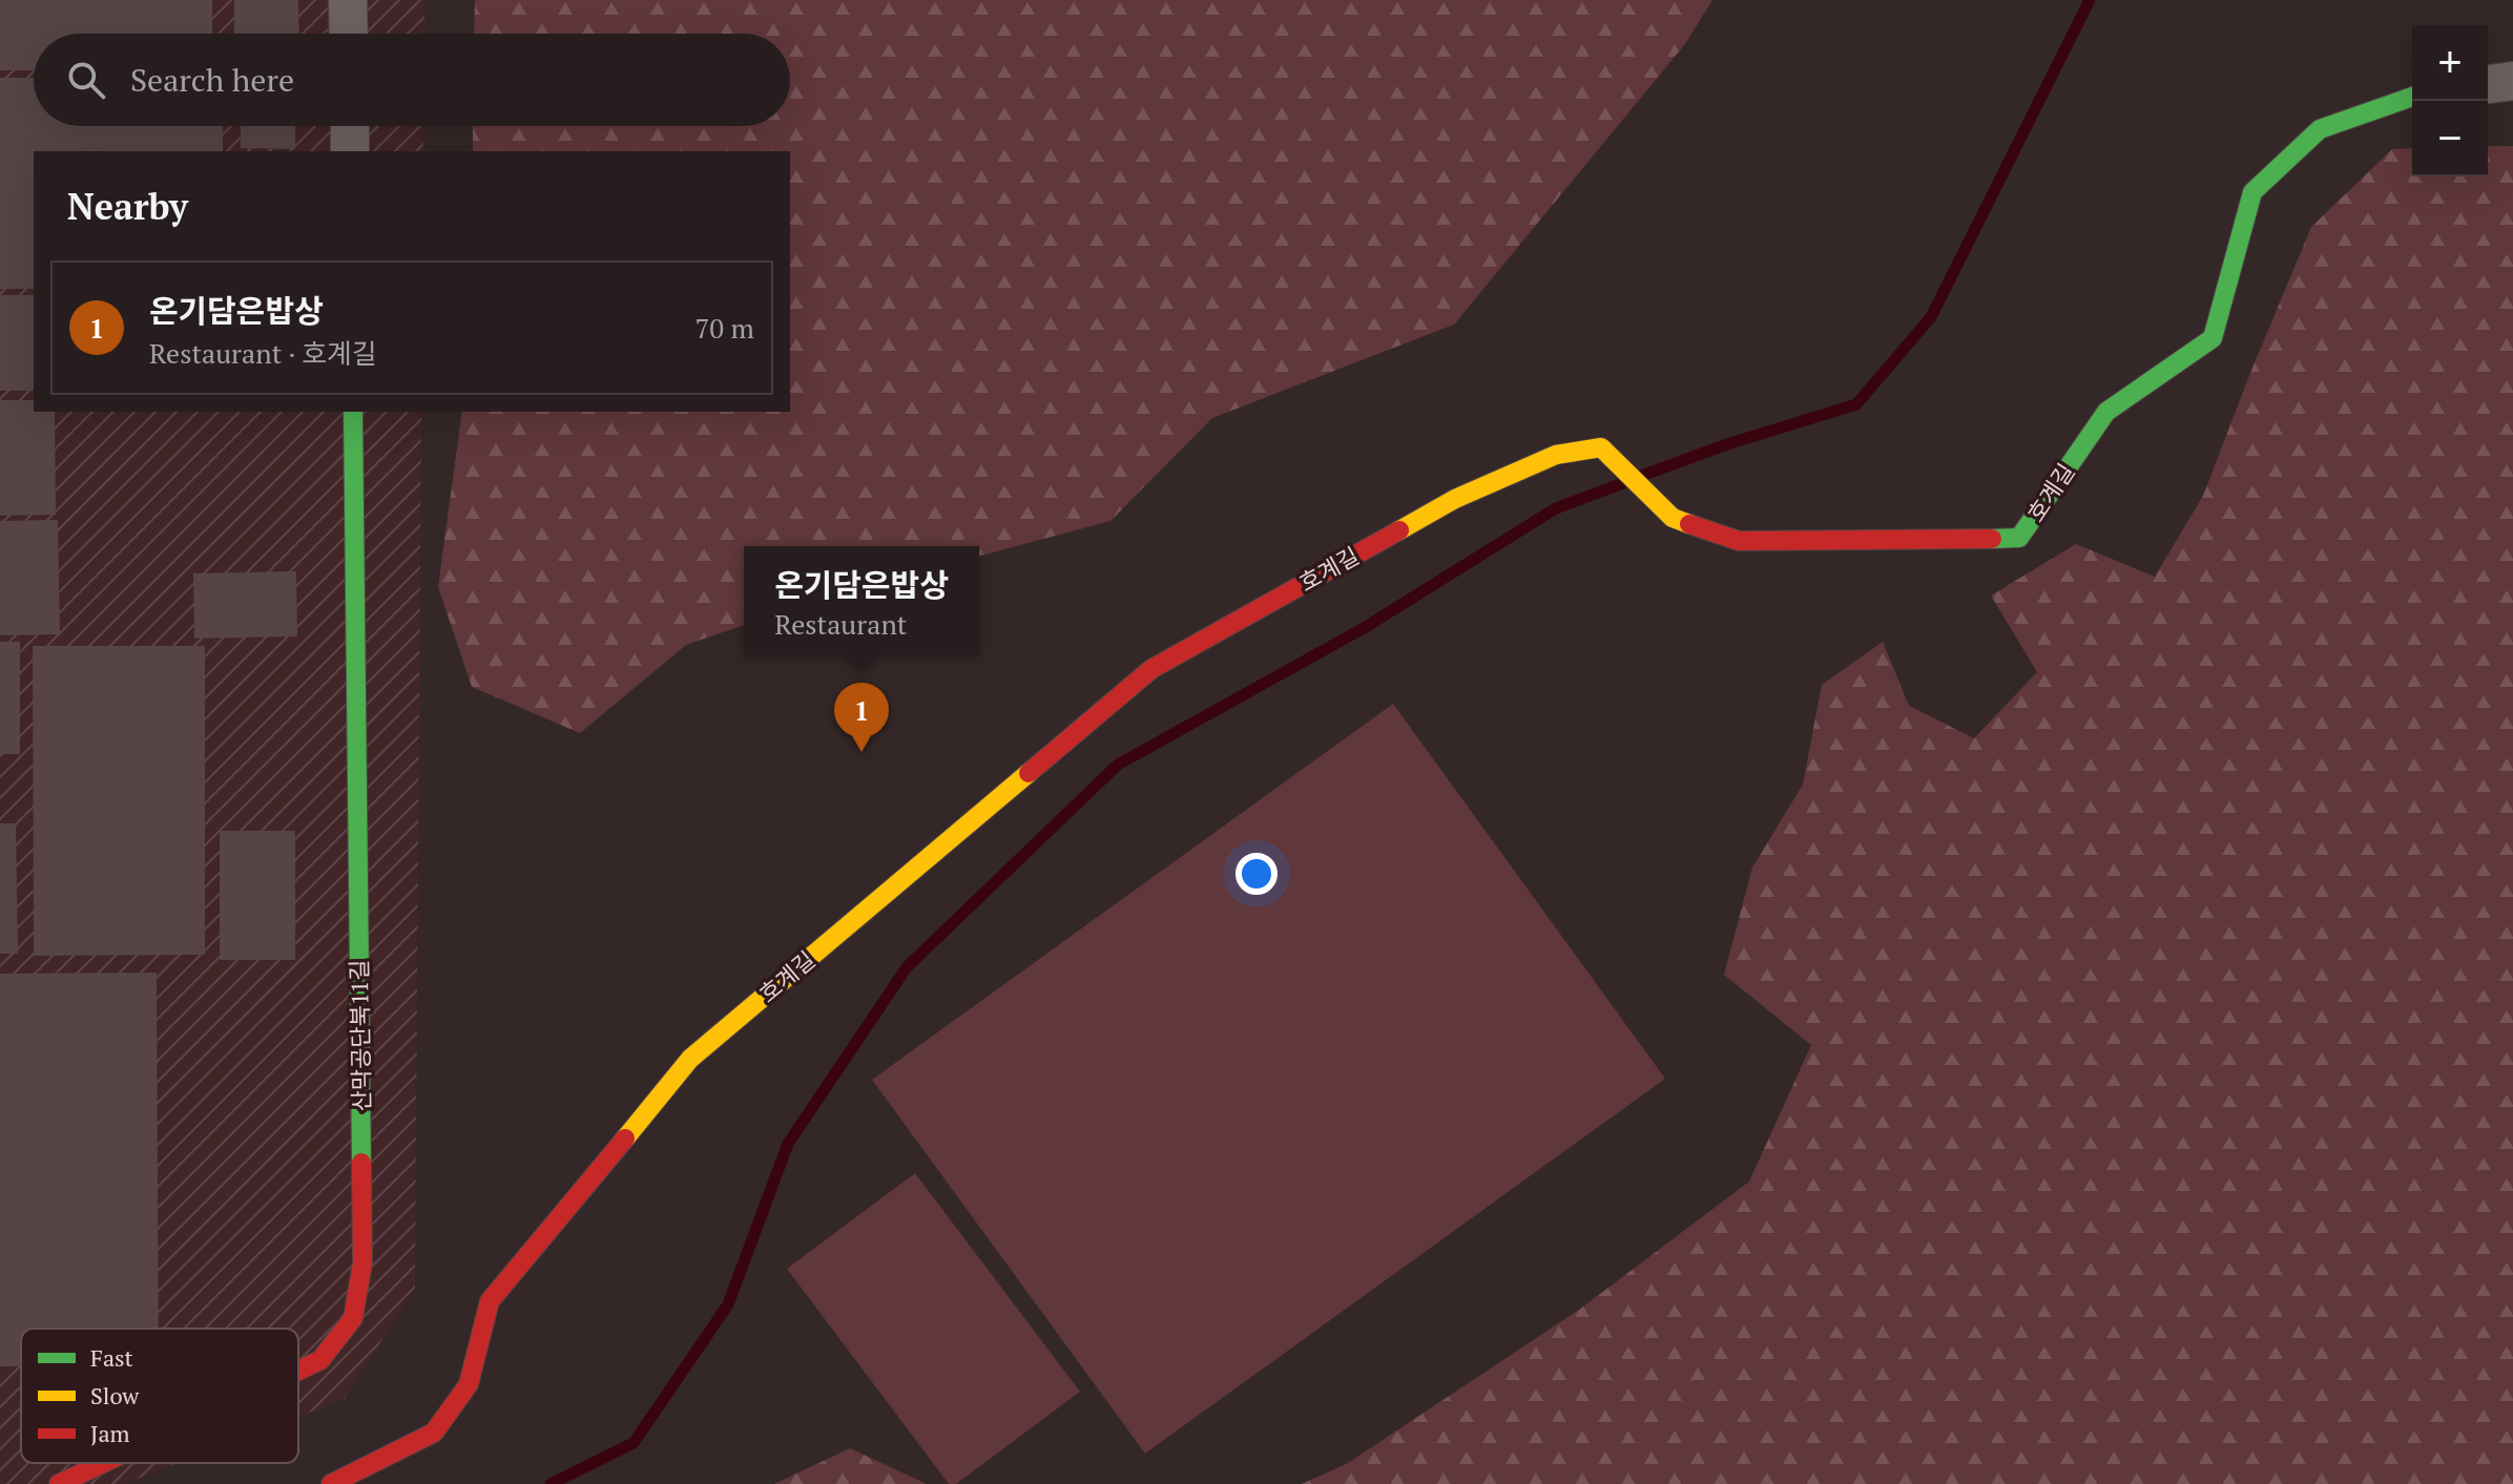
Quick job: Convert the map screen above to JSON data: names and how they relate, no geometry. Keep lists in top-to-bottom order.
{
  "streets": {
    "street": ["호계길", "산막공단북11길"]
  },
  "legend": ["Fast", "Slow", "Jam"],
  "page": {
    "map_buttons": ["+", "−"],
    "search": "Search here",
    "heading": "Nearby",
    "list": [
      {
        "mark": "1",
        "name": "온기담은밥상",
        "note": "Restaurant · 호계길",
        "value": "70 m"
      }
    ],
    "popup": ["온기담은밥상", "Restaurant"],
    "pins": "1"
  }
}
